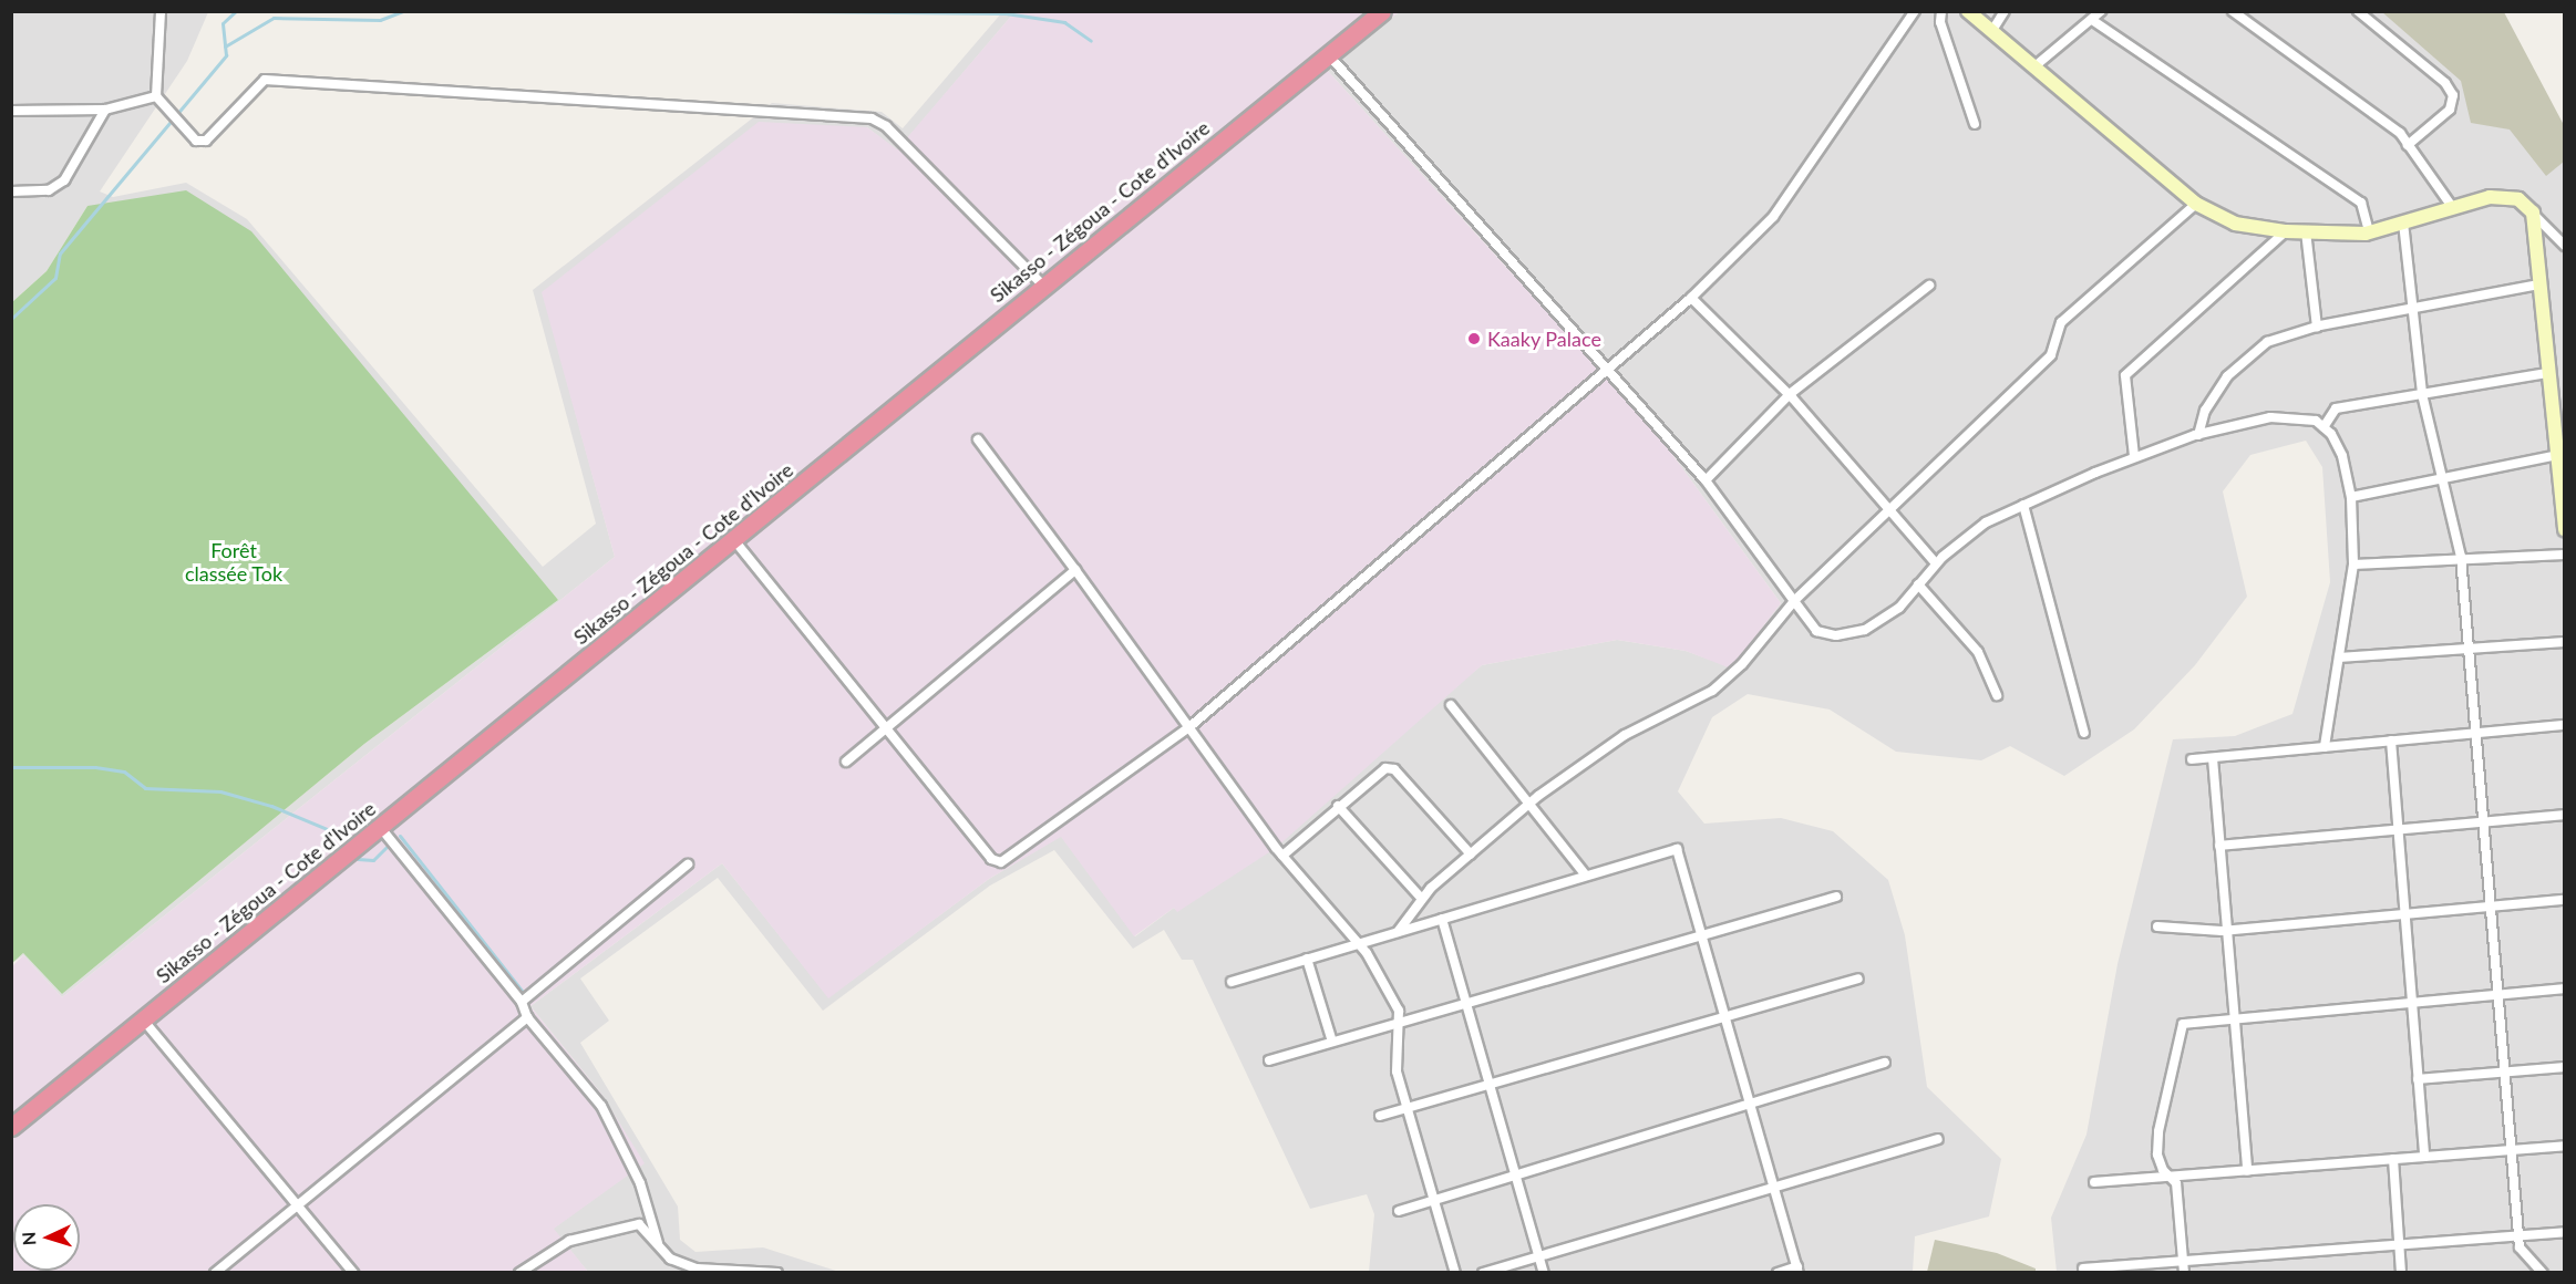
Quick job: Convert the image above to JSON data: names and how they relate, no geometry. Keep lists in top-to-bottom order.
{
  "streets": {
    "highway": ["Sikasso - Zégoua - Cote d'Ivoire"]
  },
  "parks": ["Forêt classée Tok"],
  "places": ["Kaaky Palace"],
  "north": "left"
}
